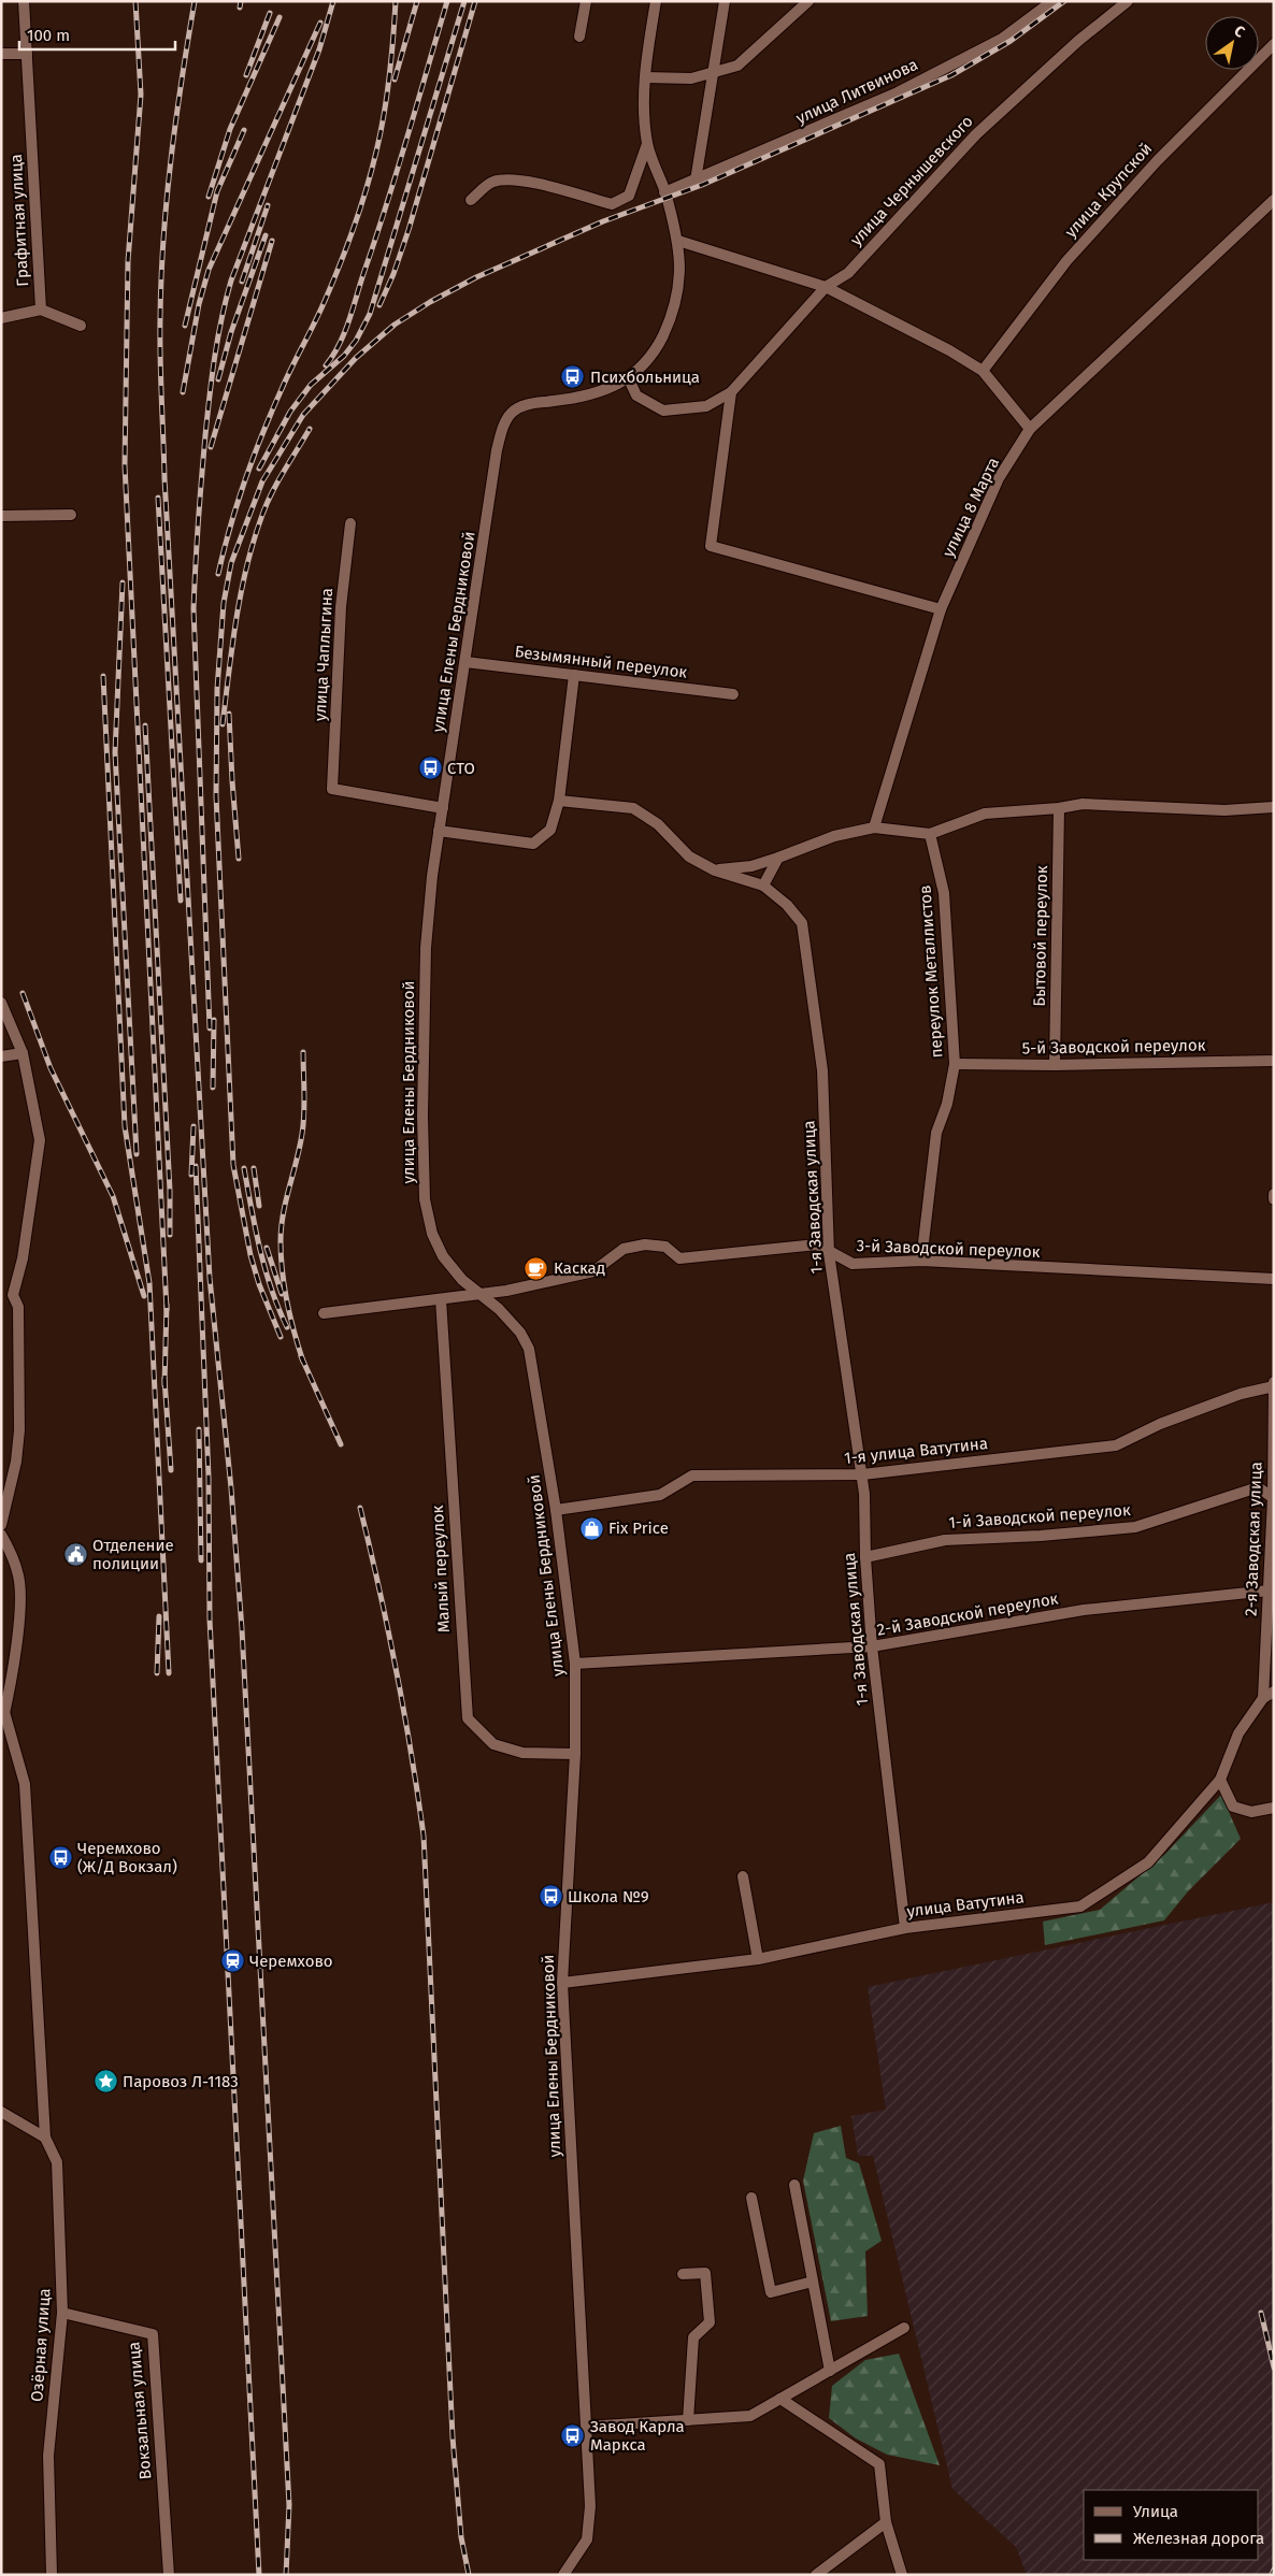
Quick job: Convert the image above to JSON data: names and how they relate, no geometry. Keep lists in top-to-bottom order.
{
  "streets": {
    "street": [
      "улица Литвинова",
      "улица Чернышевского",
      "улица Крупской",
      "Графитная улица",
      "улица 8 Марта",
      "улица Елены Бердниковой",
      "улица Чаплыгина",
      "Безымянный переулок",
      "Бытовой переулок",
      "переулок Металлистов",
      "5-й Заводской переулок",
      "1-я Заводская улица",
      "3-й Заводской переулок",
      "1-я улица Ватутина",
      "1-й Заводской переулок",
      "2-я Заводская улица",
      "Малый переулок",
      "2-й Заводской переулок",
      "улица Ватутина",
      "Озёрная улица",
      "Вокзальная улица"
    ]
  },
  "crossings": [
    ["улица Литвинова", "улица Елены Бердниковой"],
    ["улица Чернышевского", "улица Елены Бердниковой"],
    ["улица Елены Бердниковой", "улица Чаплыгина"],
    ["улица Елены Бердниковой", "Безымянный переулок"],
    ["улица Елены Бердниковой", "3-й Заводской переулок"],
    ["улица Елены Бердниковой", "1-я улица Ватутина"],
    ["улица Елены Бердниковой", "Малый переулок"],
    ["улица Елены Бердниковой", "2-й Заводской переулок"],
    ["улица Елены Бердниковой", "улица Ватутина"],
    ["Бытовой переулок", "5-й Заводской переулок"],
    ["переулок Металлистов", "5-й Заводской переулок"],
    ["переулок Металлистов", "3-й Заводской переулок"],
    ["1-я Заводская улица", "3-й Заводской переулок"],
    ["1-я Заводская улица", "1-я улица Ватутина"],
    ["1-я Заводская улица", "1-й Заводской переулок"],
    ["1-я Заводская улица", "2-й Заводской переулок"],
    ["1-я Заводская улица", "улица Ватутина"],
    ["3-й Заводской переулок", "Малый переулок"],
    ["1-я улица Ватутина", "2-я Заводская улица"],
    ["1-й Заводской переулок", "2-я Заводская улица"],
    ["2-я Заводская улица", "2-й Заводской переулок"],
    ["2-я Заводская улица", "улица Ватутина"],
    ["Озёрная улица", "Вокзальная улица"]
  ],
  "places": {
    "bus stop": [
      "Психбольница",
      "СТО",
      "Черемхово (Ж/Д Вокзал)",
      "Школа №9",
      "Завод Карла Маркса"
    ],
    "cafe": ["Каскад"],
    "shop": ["Fix Price"],
    "public building": ["Отделение полиции"],
    "station": ["Черемхово"],
    "place": ["Паровоз Л-1183"]
  },
  "legend": ["Улица", "Железная дорога"],
  "scale_bar": "100 m",
  "north": "top right"
}
